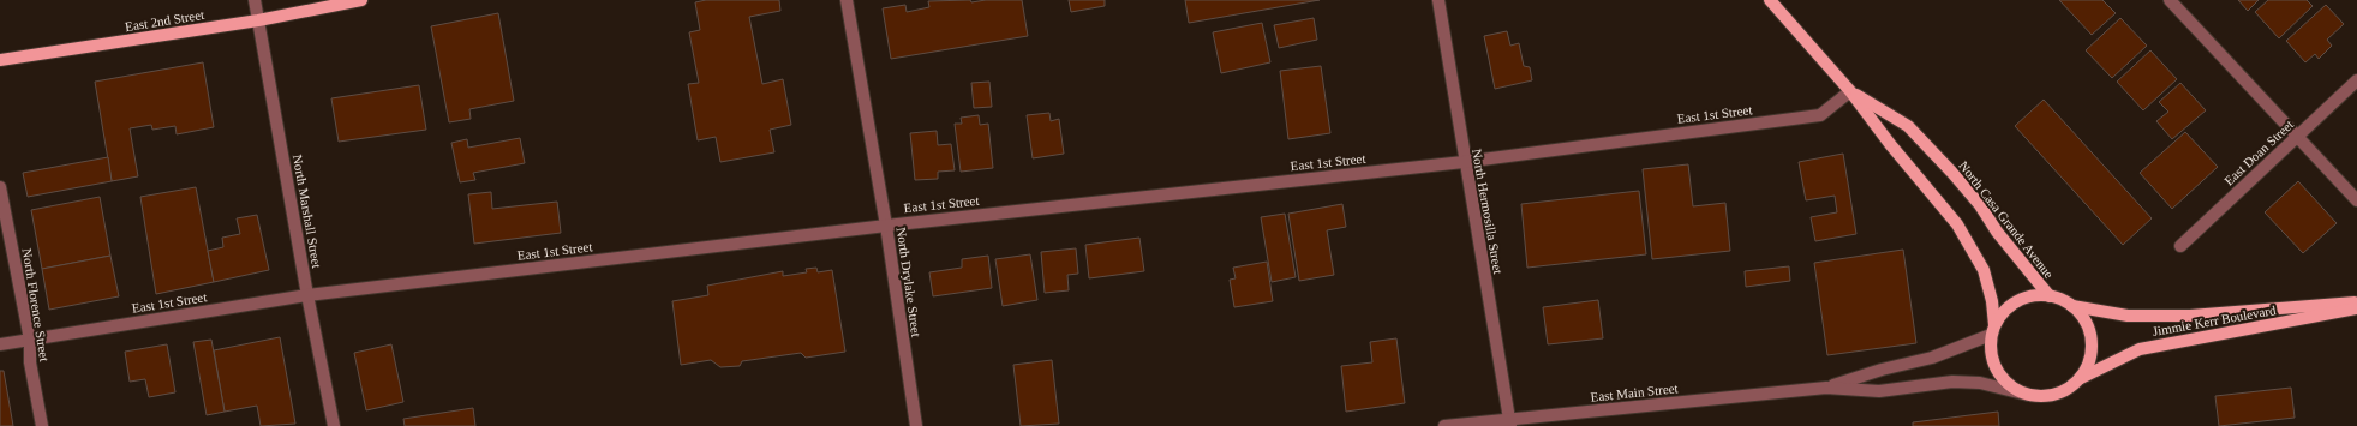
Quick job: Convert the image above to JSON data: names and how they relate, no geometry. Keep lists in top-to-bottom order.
{
  "streets": {
    "main road": ["East 2nd Street", "North Casa Grande Avenue", "Jimmie Kerr Boulevard"],
    "street": [
      "East 1st Street",
      "East Doan Street",
      "North Marshall Street",
      "North Hermosilla Street",
      "North Drylake Street",
      "North Florence Street",
      "East Main Street"
    ]
  },
  "crossings": [
    ["East 2nd Street", "North Marshall Street"],
    ["East 1st Street", "North Marshall Street"],
    ["East 1st Street", "North Hermosilla Street"],
    ["East 1st Street", "North Casa Grande Avenue"],
    ["East 1st Street", "North Drylake Street"],
    ["East 1st Street", "North Florence Street"],
    ["North Hermosilla Street", "East Main Street"],
    ["North Casa Grande Avenue", "Jimmie Kerr Boulevard"],
    ["North Casa Grande Avenue", "East Main Street"],
    ["Jimmie Kerr Boulevard", "East Main Street"]
  ]
}
